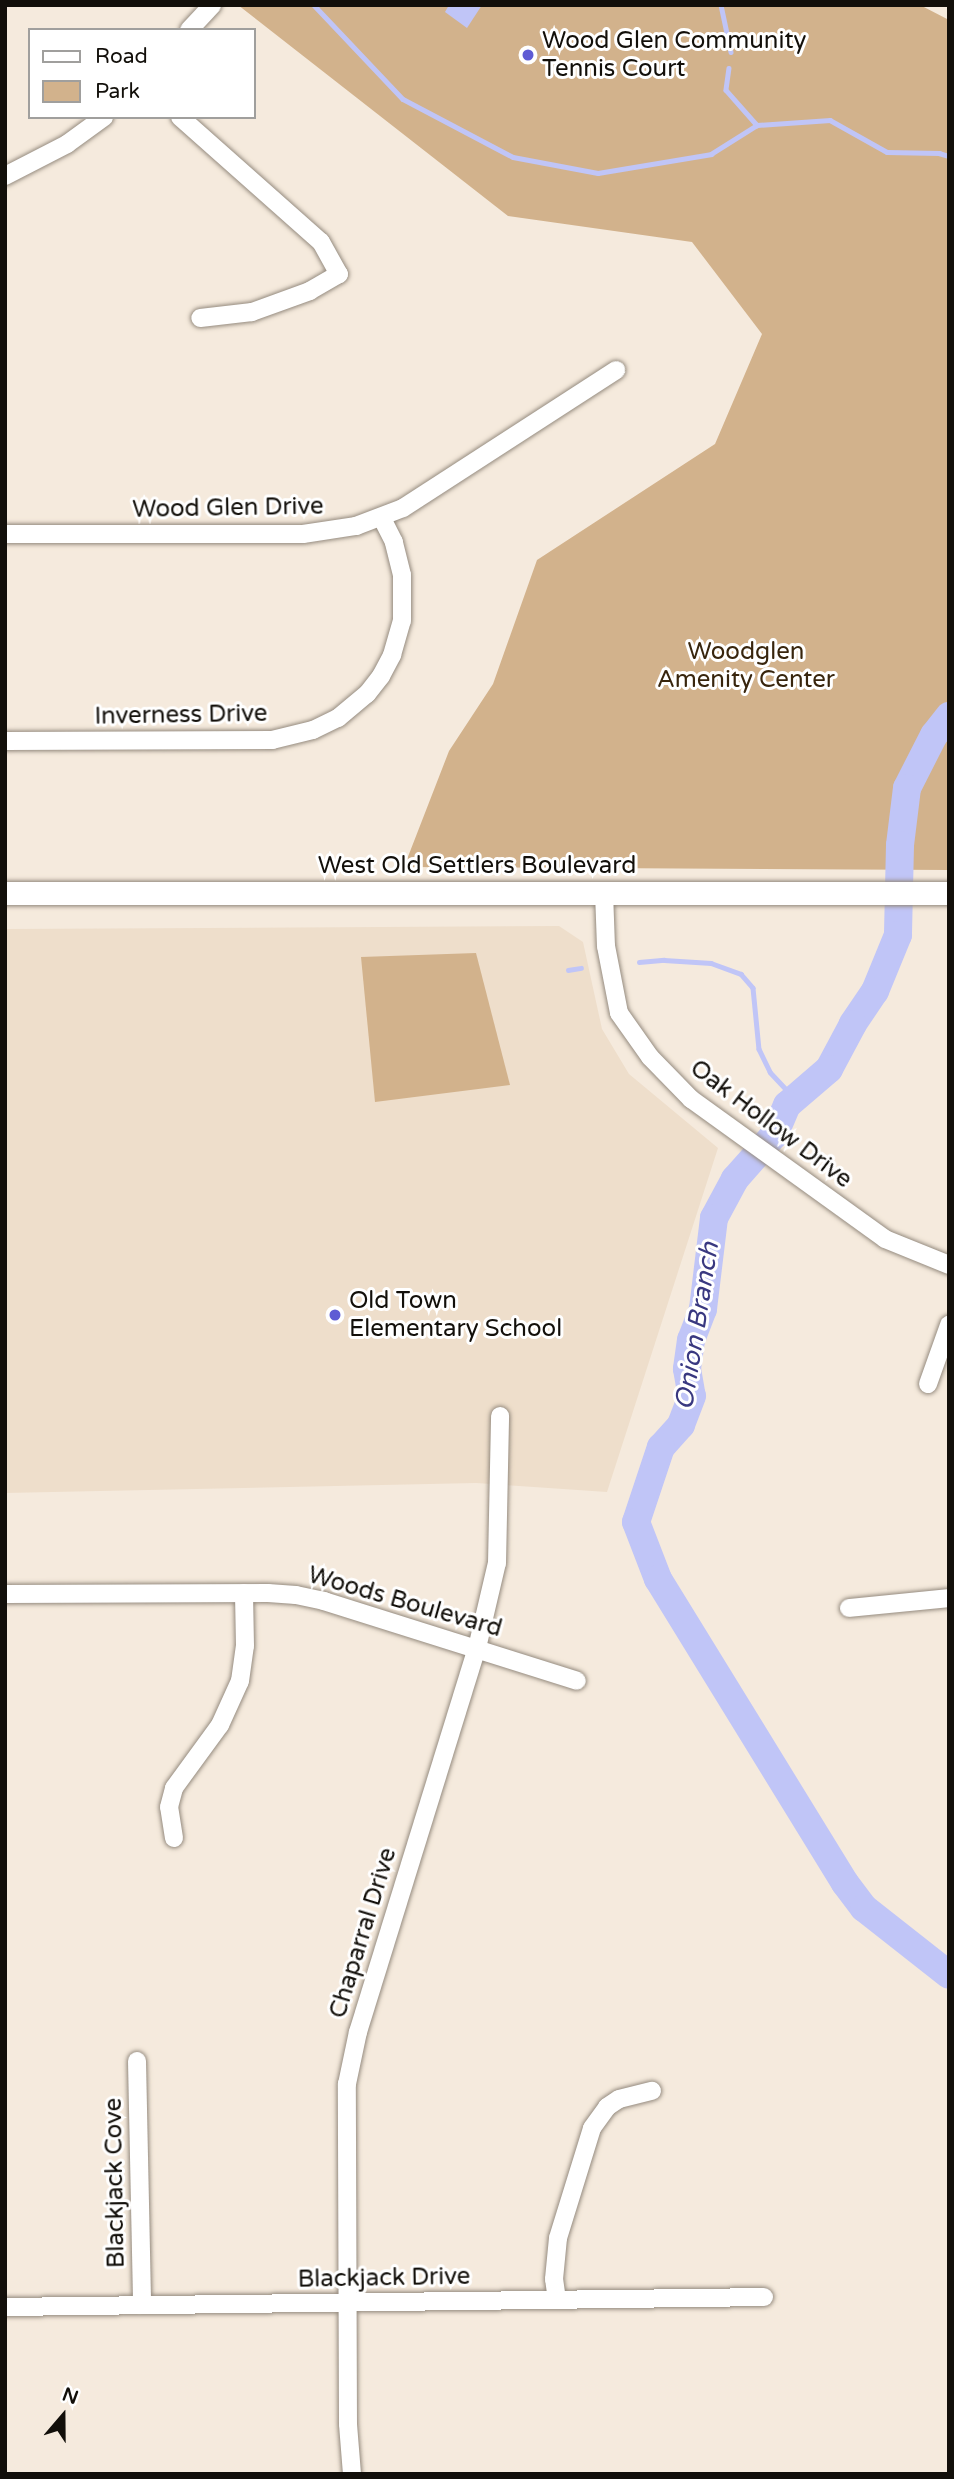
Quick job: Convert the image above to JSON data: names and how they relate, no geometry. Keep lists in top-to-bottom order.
{
  "streets": {
    "main road": ["West Old Settlers Boulevard"],
    "street": [
      "Wood Glen Drive",
      "Inverness Drive",
      "Oak Hollow Drive",
      "Woods Boulevard",
      "Chaparral Drive",
      "Blackjack Cove",
      "Blackjack Drive"
    ]
  },
  "crossings": [
    ["Wood Glen Drive", "Inverness Drive"],
    ["West Old Settlers Boulevard", "Oak Hollow Drive"],
    ["Woods Boulevard", "Chaparral Drive"],
    ["Chaparral Drive", "Blackjack Drive"],
    ["Blackjack Cove", "Blackjack Drive"]
  ],
  "water": ["Onion Branch"],
  "parks": ["Woodglen Amenity Center"],
  "places": ["Wood Glen Community Tennis Court", "Old Town Elementary School"],
  "legend": ["Road", "Park"],
  "north": "top"
}
